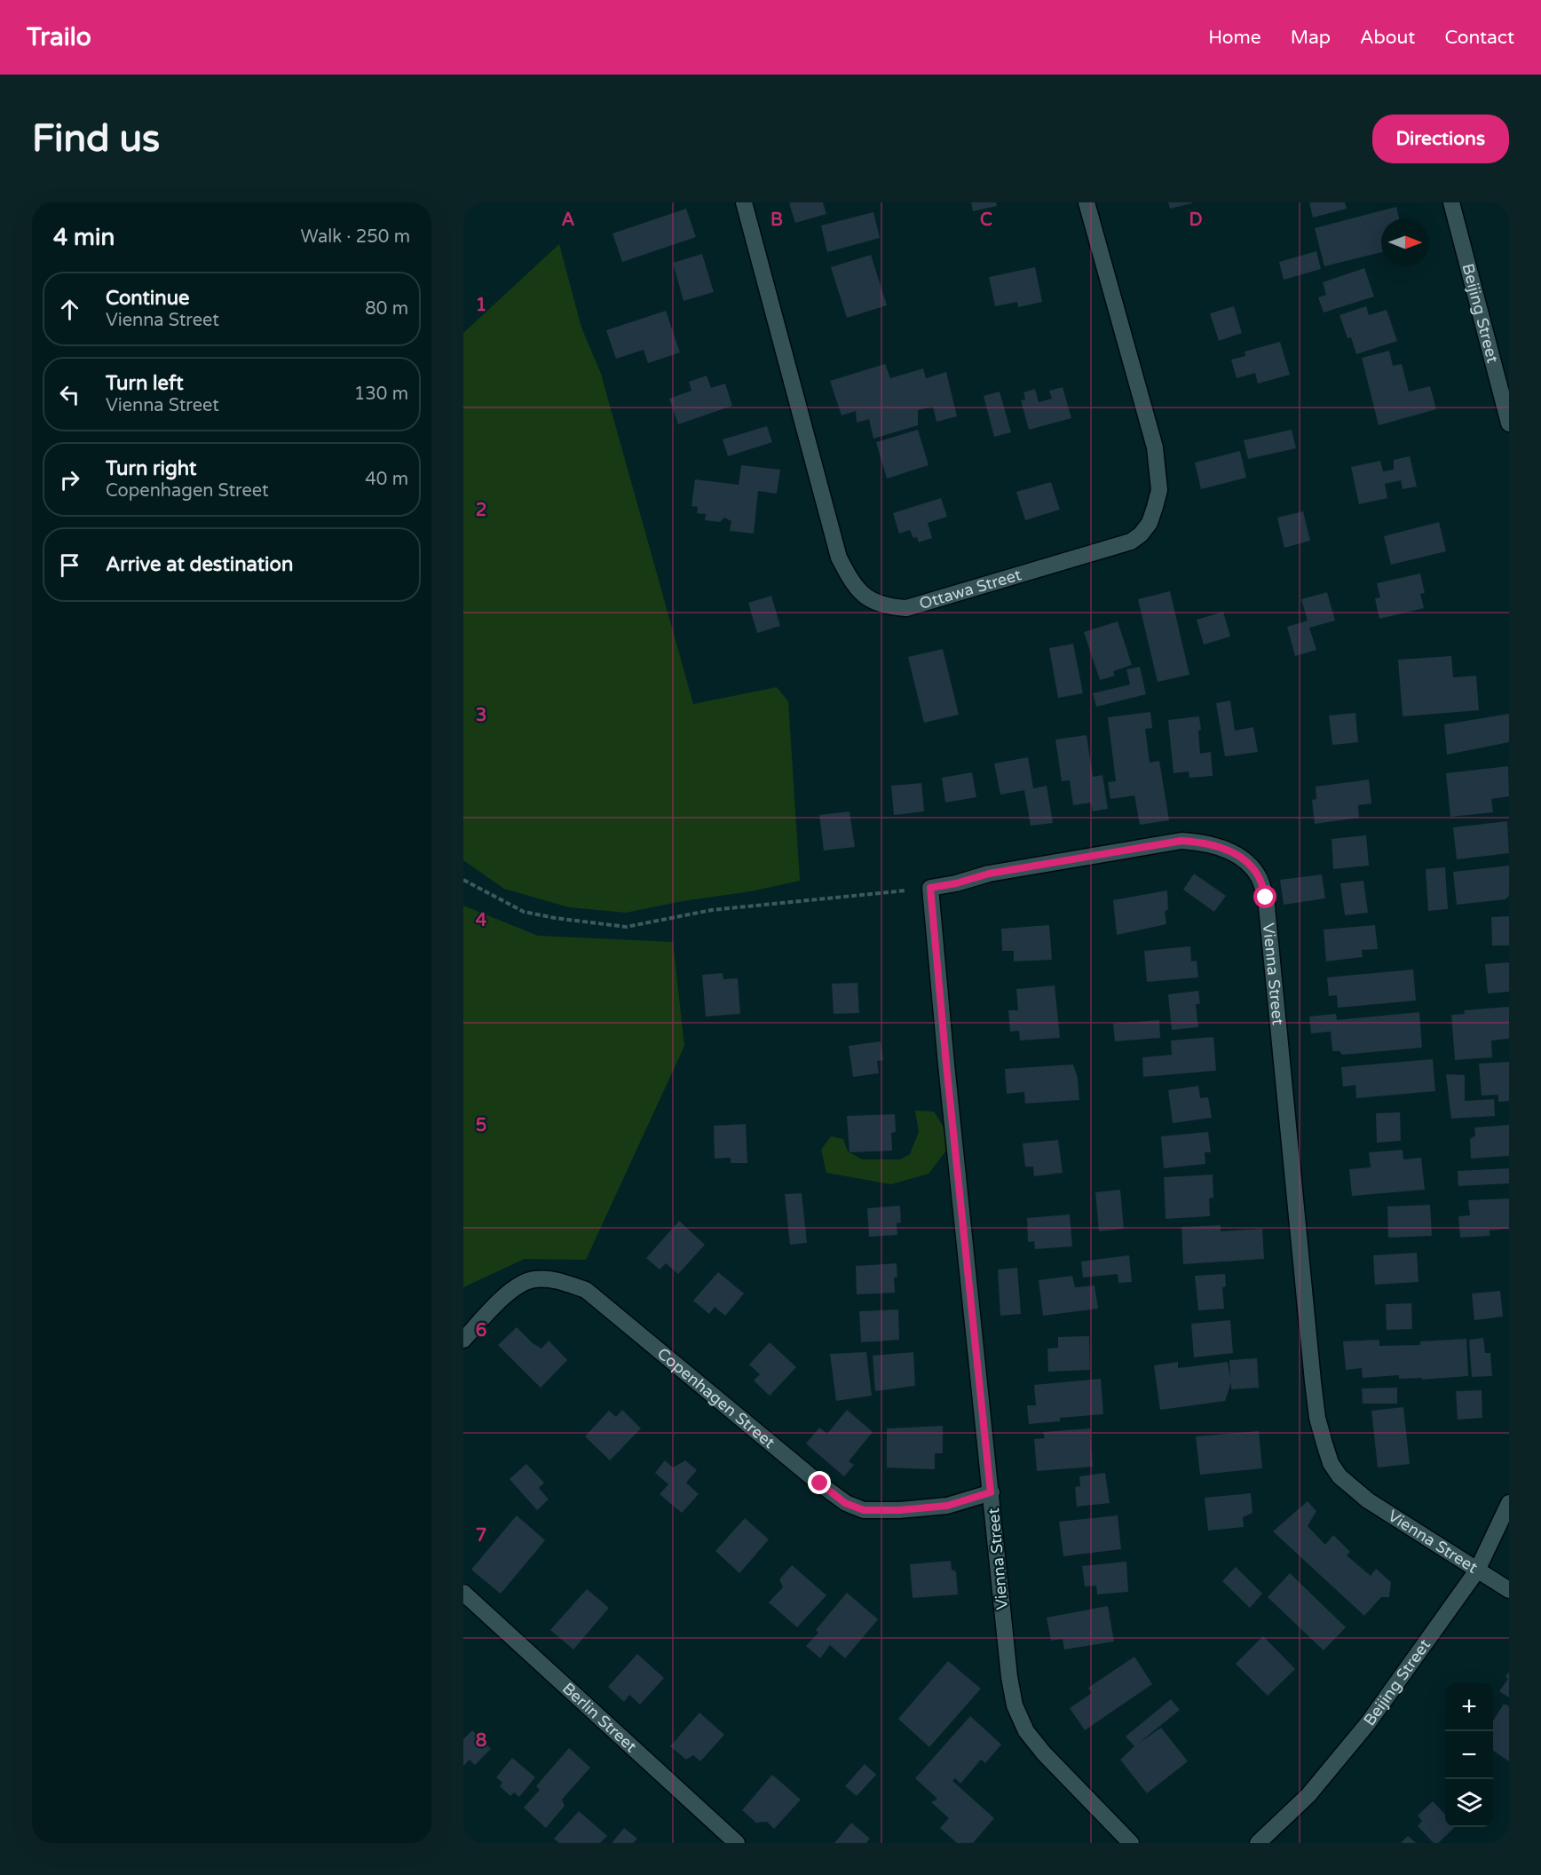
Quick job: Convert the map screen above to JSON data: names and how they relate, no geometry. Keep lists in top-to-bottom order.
{
  "streets": {
    "street": [
      "Beijing Street",
      "Ottawa Street",
      "Vienna Street",
      "Copenhagen Street",
      "Berlin Street"
    ]
  },
  "crossings": [
    ["Beijing Street", "Vienna Street"],
    ["Vienna Street", "Copenhagen Street"]
  ],
  "north": "right",
  "page": {
    "header": "Trailo",
    "nav": [
      "Home",
      "Map",
      "About",
      "Contact"
    ],
    "buttons": "Directions",
    "title": "Find us",
    "heading": ["4 min", "Walk · 250 m"],
    "list": [
      ["Continue", "Vienna Street", "80 m"],
      ["Turn left", "Vienna Street", "130 m"],
      ["Turn right", "Copenhagen Street", "40 m"],
      "Arrive at destination"
    ],
    "map_buttons": ["+", "−"]
  },
  "grid": {
    "columns": [
      "A",
      "B",
      "C",
      "D"
    ],
    "rows": [
      "1",
      "2",
      "3",
      "4",
      "5",
      "6",
      "7",
      "8"
    ]
  }
}
